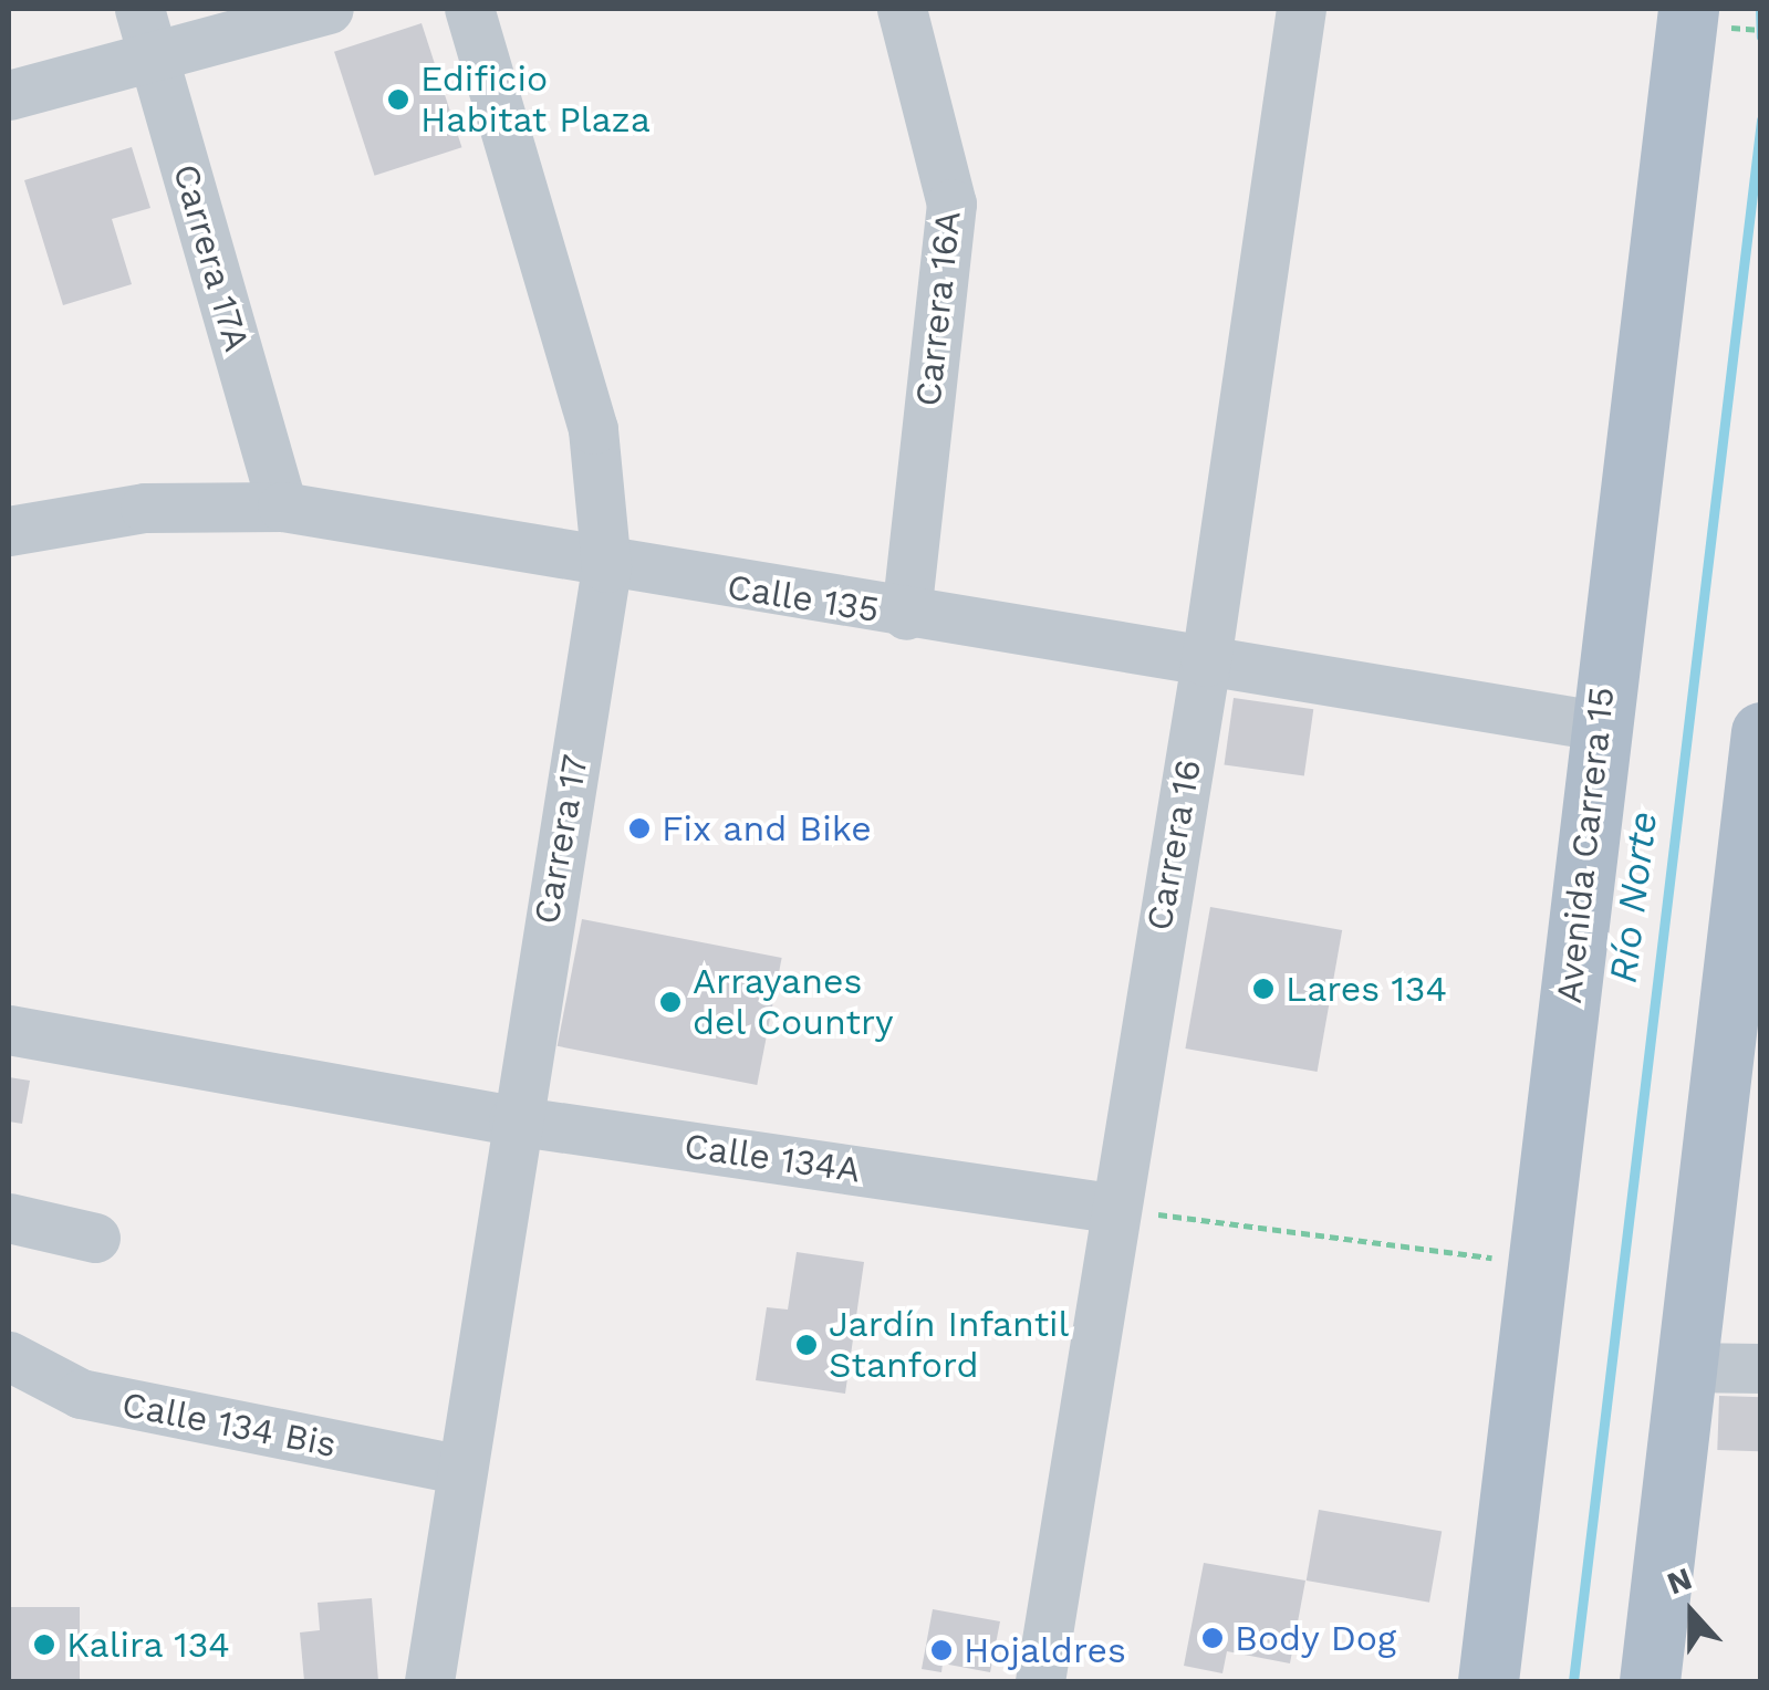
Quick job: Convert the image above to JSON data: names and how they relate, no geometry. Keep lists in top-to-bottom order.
{
  "streets": {
    "main road": ["Avenida Carrera 15"],
    "street": [
      "Carrera 17A",
      "Carrera 16A",
      "Calle 135",
      "Carrera 17",
      "Carrera 16",
      "Calle 134A",
      "Calle 134 Bis"
    ]
  },
  "crossings": [
    ["Carrera 17A", "Calle 135"],
    ["Carrera 16A", "Calle 135"],
    ["Calle 135", "Carrera 17"],
    ["Calle 135", "Carrera 16"],
    ["Calle 135", "Avenida Carrera 15"],
    ["Carrera 17", "Calle 134A"],
    ["Carrera 17", "Calle 134 Bis"],
    ["Carrera 16", "Calle 134A"]
  ],
  "water": ["Río Norte"],
  "places": [
    "Edificio Habitat Plaza",
    "Fix and Bike",
    "Lares 134",
    "Arrayanes del Country",
    "Jardín Infantil Stanford",
    "Body Dog",
    "Kalira 134",
    "Hojaldres"
  ],
  "north": "top"
}
